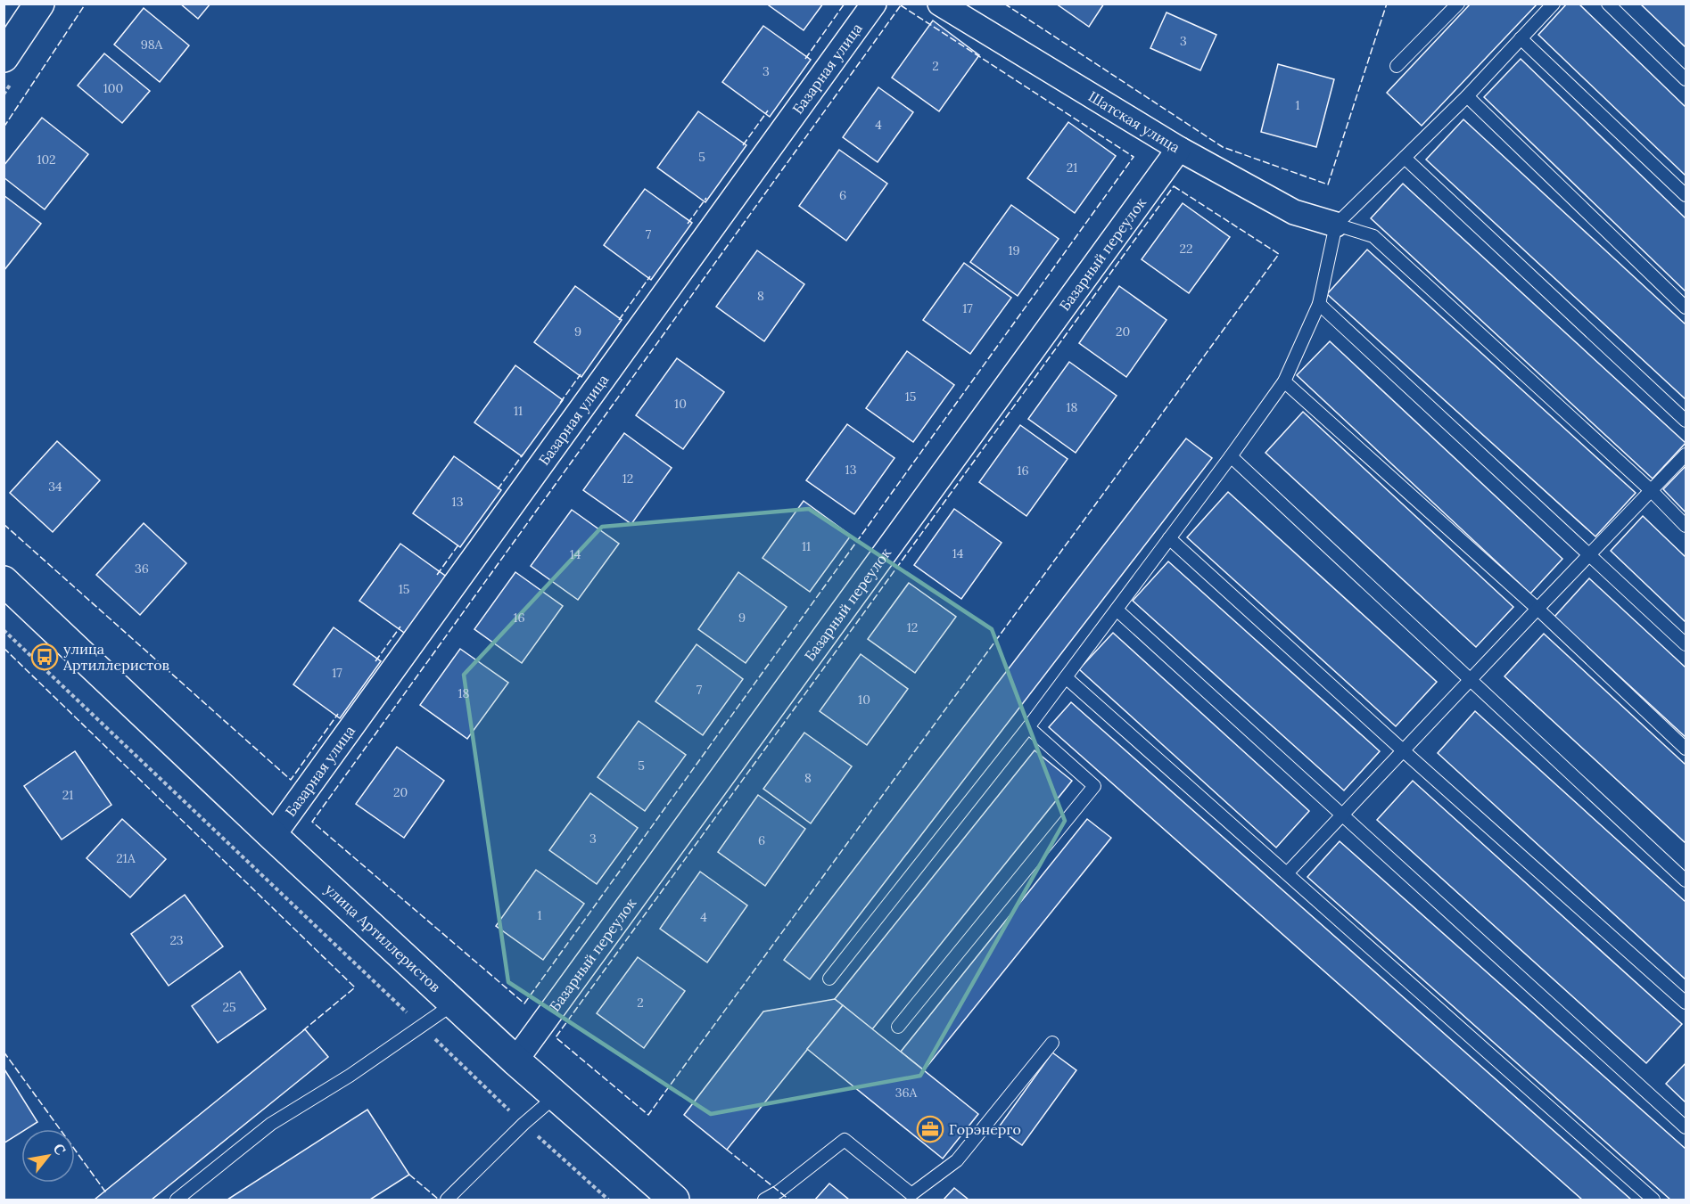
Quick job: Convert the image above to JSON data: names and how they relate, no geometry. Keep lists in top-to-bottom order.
{
  "streets": {
    "street": [
      "Базарная улица",
      "Шатская улица",
      "Базарный переулок",
      "улица Артиллеристов"
    ]
  },
  "crossings": [
    ["Базарная улица", "улица Артиллеристов"],
    ["Шатская улица", "Базарный переулок"],
    ["Базарный переулок", "улица Артиллеристов"]
  ],
  "places": {
    "bus stop": ["улица Артиллеристов"],
    "office": ["Горэнерго"]
  },
  "house_numbers": [
    "3",
    "98А",
    "2",
    "3",
    "100",
    "1",
    "4",
    "5",
    "102",
    "21",
    "6",
    "7",
    "22",
    "19",
    "8",
    "17",
    "9",
    "20",
    "15",
    "10",
    "18",
    "11",
    "13",
    "16",
    "12",
    "34",
    "13",
    "11",
    "14",
    "14",
    "36",
    "15",
    "16",
    "9",
    "12",
    "17",
    "7",
    "18",
    "10",
    "5",
    "8",
    "20",
    "21",
    "3",
    "6",
    "21А",
    "1",
    "4",
    "23",
    "2",
    "25",
    "36А"
  ],
  "north": "top right"
}
